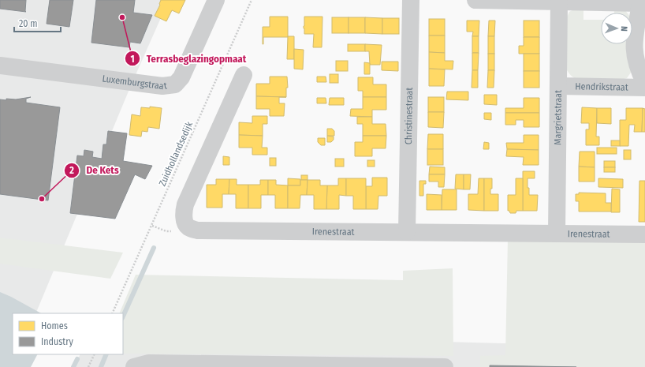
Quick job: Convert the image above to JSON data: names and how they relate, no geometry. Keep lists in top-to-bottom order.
{
  "streets": {
    "street": [
      "Luxemburgstraat",
      "Hendrikstraat",
      "Christinestraat",
      "Margrietstraat",
      "Irenestraat"
    ],
    "path": ["Zuidhollandsedijk"]
  },
  "crossings": [
    ["Hendrikstraat", "Margrietstraat"],
    ["Christinestraat", "Irenestraat"],
    ["Margrietstraat", "Irenestraat"]
  ],
  "places": ["Terrasbeglazingopmaat", "De Kets"],
  "legend": ["Homes", "Industry"],
  "scale_bar": "20 m",
  "north": "right"
}
